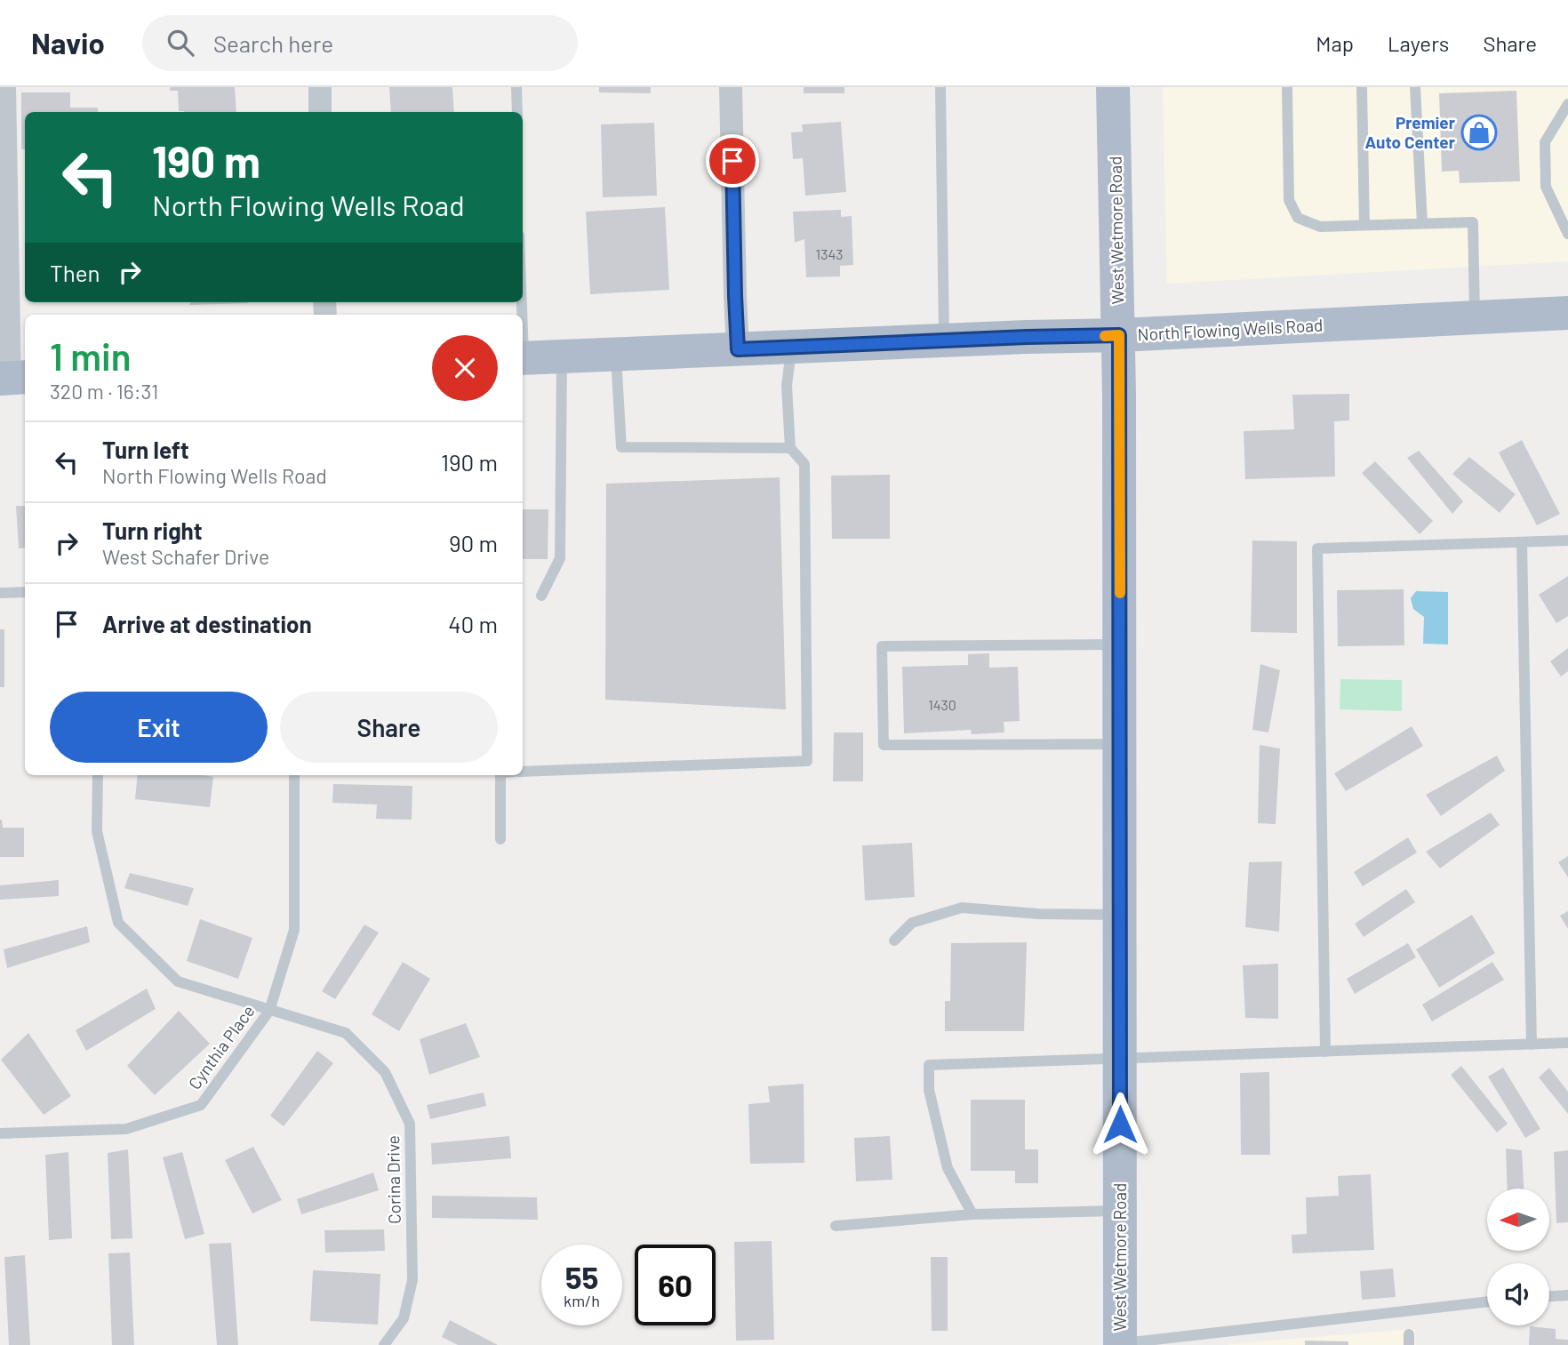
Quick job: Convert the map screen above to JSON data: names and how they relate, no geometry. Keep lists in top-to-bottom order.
{
  "streets": {
    "main road": ["West Wetmore Road", "North Flowing Wells Road"],
    "lane": ["Cynthia Place", "Corina Drive"]
  },
  "crossings": [
    ["West Wetmore Road", "North Flowing Wells Road"],
    ["Cynthia Place", "Corina Drive"]
  ],
  "places": {
    "shop": ["Premier Auto Center"]
  },
  "house_numbers": ["1343", "1430"],
  "north": "left",
  "page": {
    "header": "Navio",
    "search": "Search here",
    "nav": ["Map", "Layers", "Share"],
    "turn": ["190 m", "North Flowing Wells Road"],
    "then": "Then",
    "heading": ["1 min", "320 m · 16:31"],
    "list": [
      {
        "name": "Turn left",
        "note": "North Flowing Wells Road",
        "value": "190 m"
      },
      {
        "name": "Turn right",
        "note": "West Schafer Drive",
        "value": "90 m"
      },
      {
        "name": "Arrive at destination",
        "value": "40 m"
      }
    ],
    "buttons": ["Exit", "Share"],
    "speed": "55 km/h",
    "limit": "60"
  }
}
